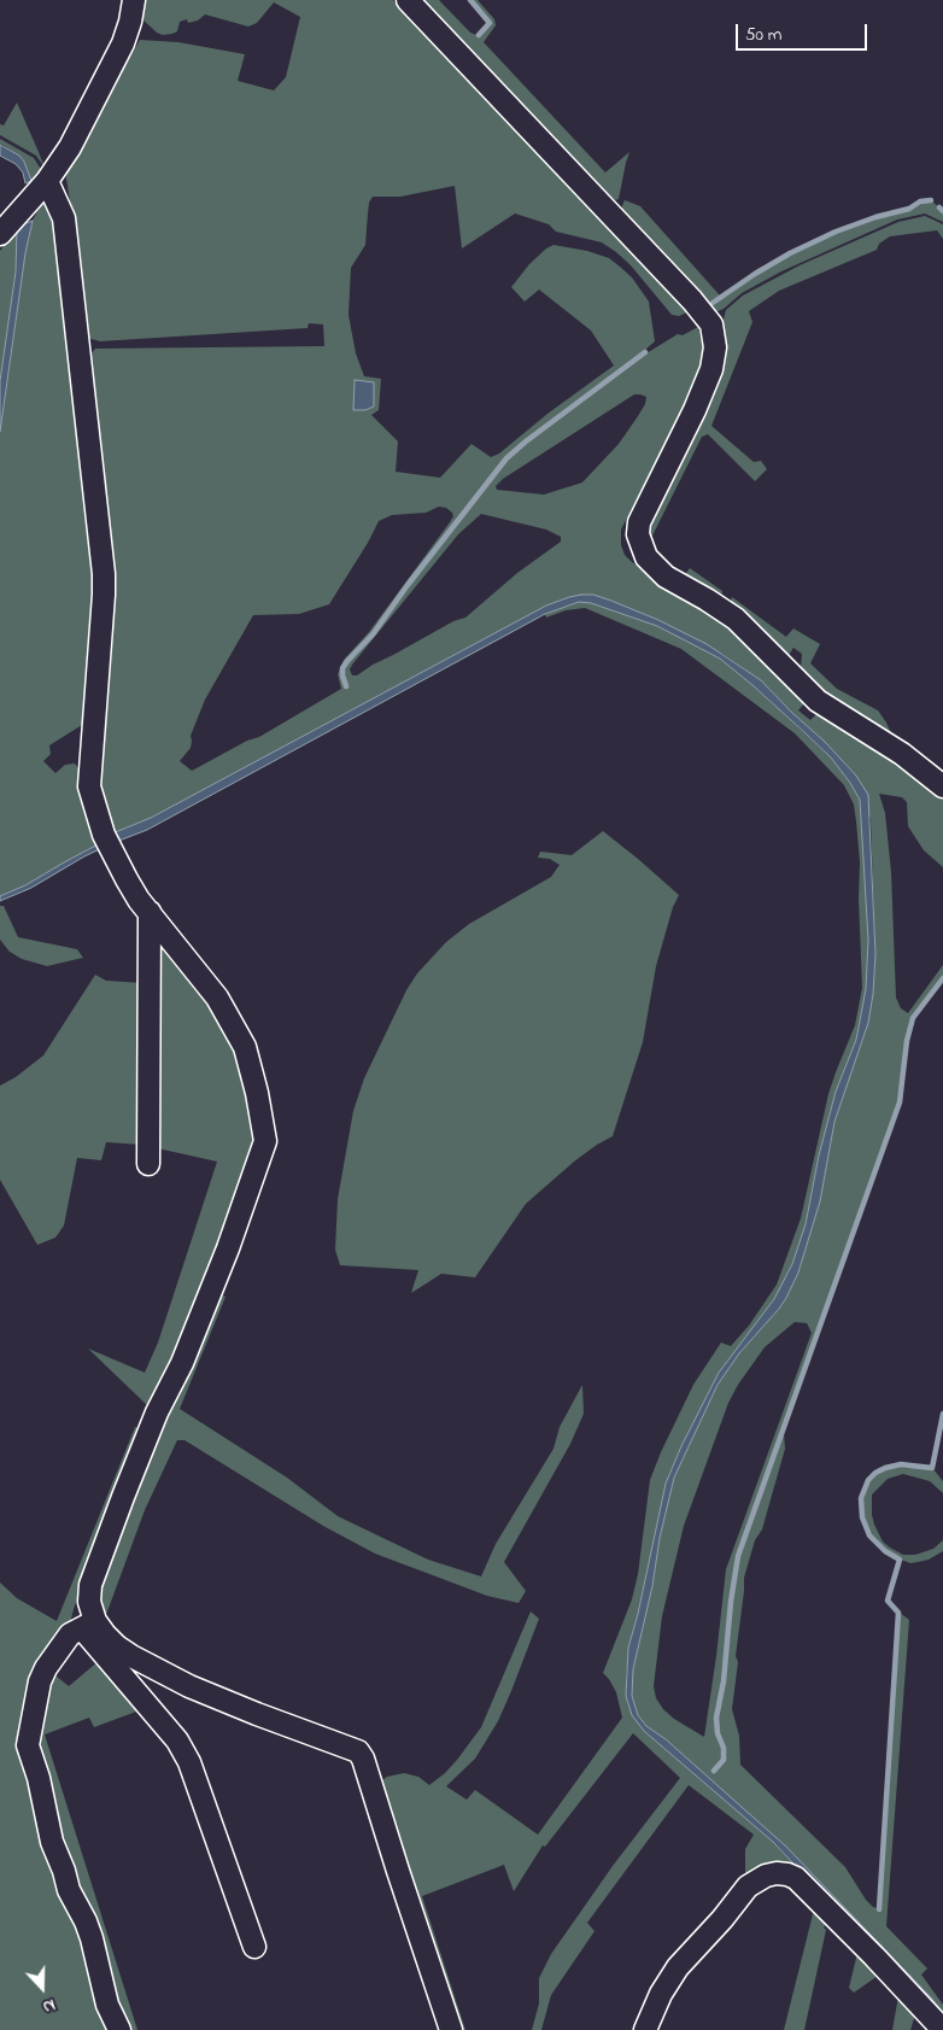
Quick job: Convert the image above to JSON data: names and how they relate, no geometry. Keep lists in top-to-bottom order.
{
  "scale_bar": "50 m",
  "north": "bottom"
}
